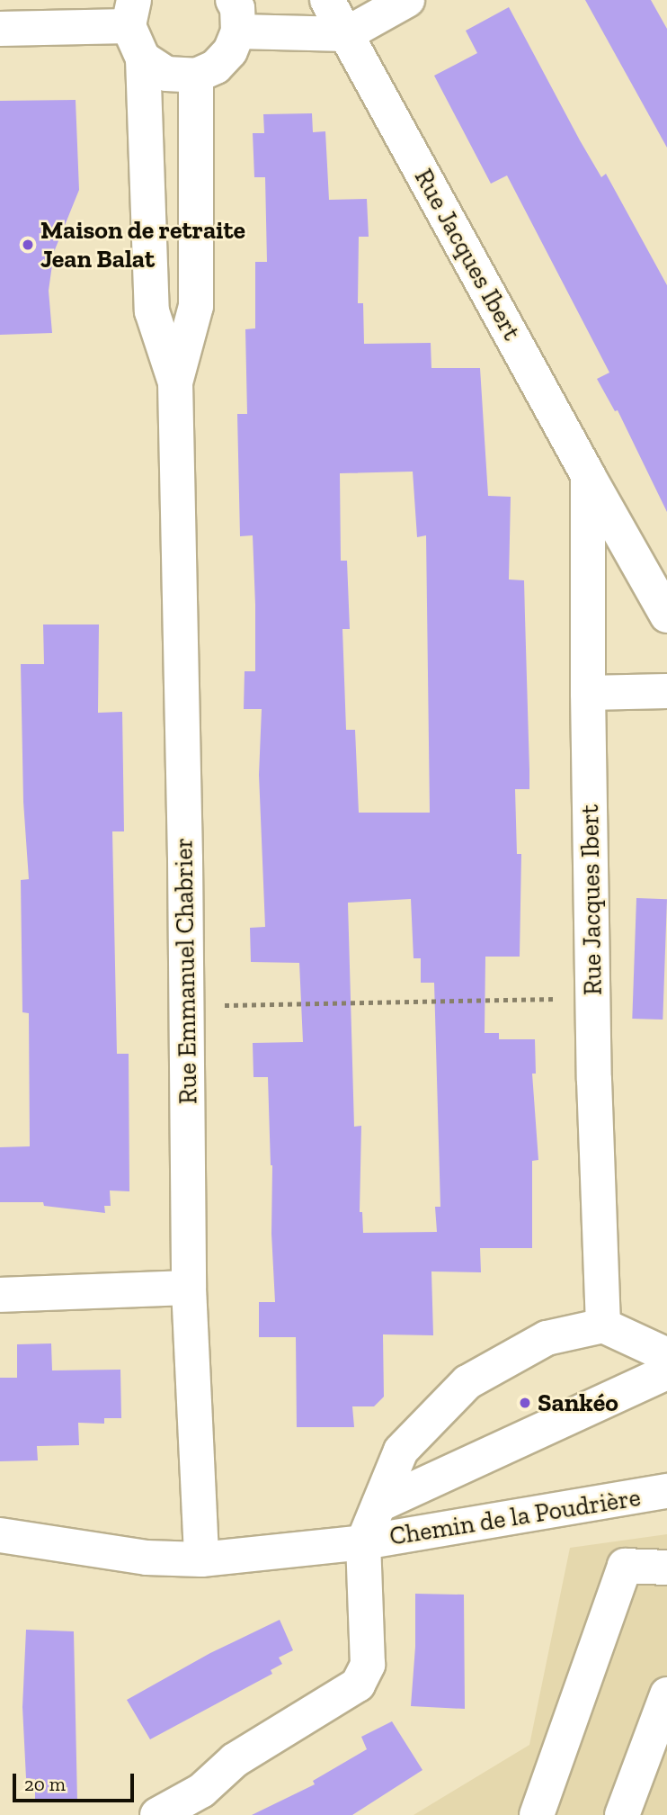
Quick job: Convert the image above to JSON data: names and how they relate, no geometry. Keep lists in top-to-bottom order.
{
  "streets": {
    "street": ["Rue Jacques Ibert", "Rue Emmanuel Chabrier", "Chemin de la Poudrière"]
  },
  "crossings": [
    ["Rue Jacques Ibert", "Chemin de la Poudrière"],
    ["Rue Emmanuel Chabrier", "Chemin de la Poudrière"]
  ],
  "places": ["Maison de retraite Jean Balat", "Sankéo"],
  "scale_bar": "20 m"
}
